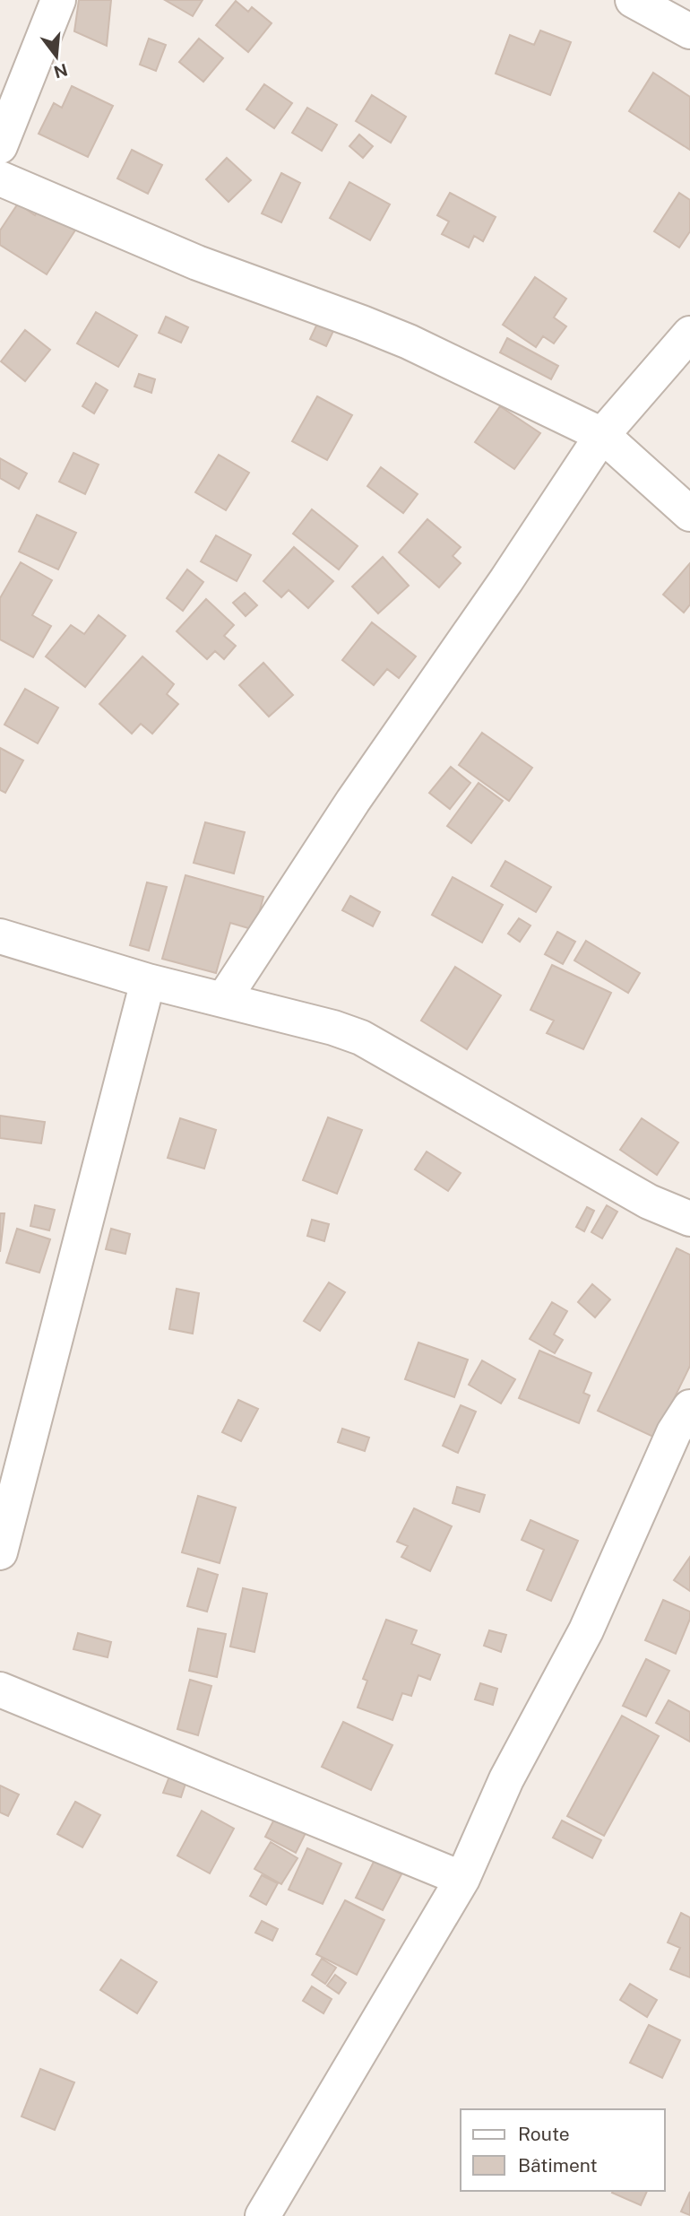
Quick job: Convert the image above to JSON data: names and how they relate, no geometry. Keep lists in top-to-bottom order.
{
  "legend": ["Route", "Bâtiment"],
  "north": "bottom"
}
